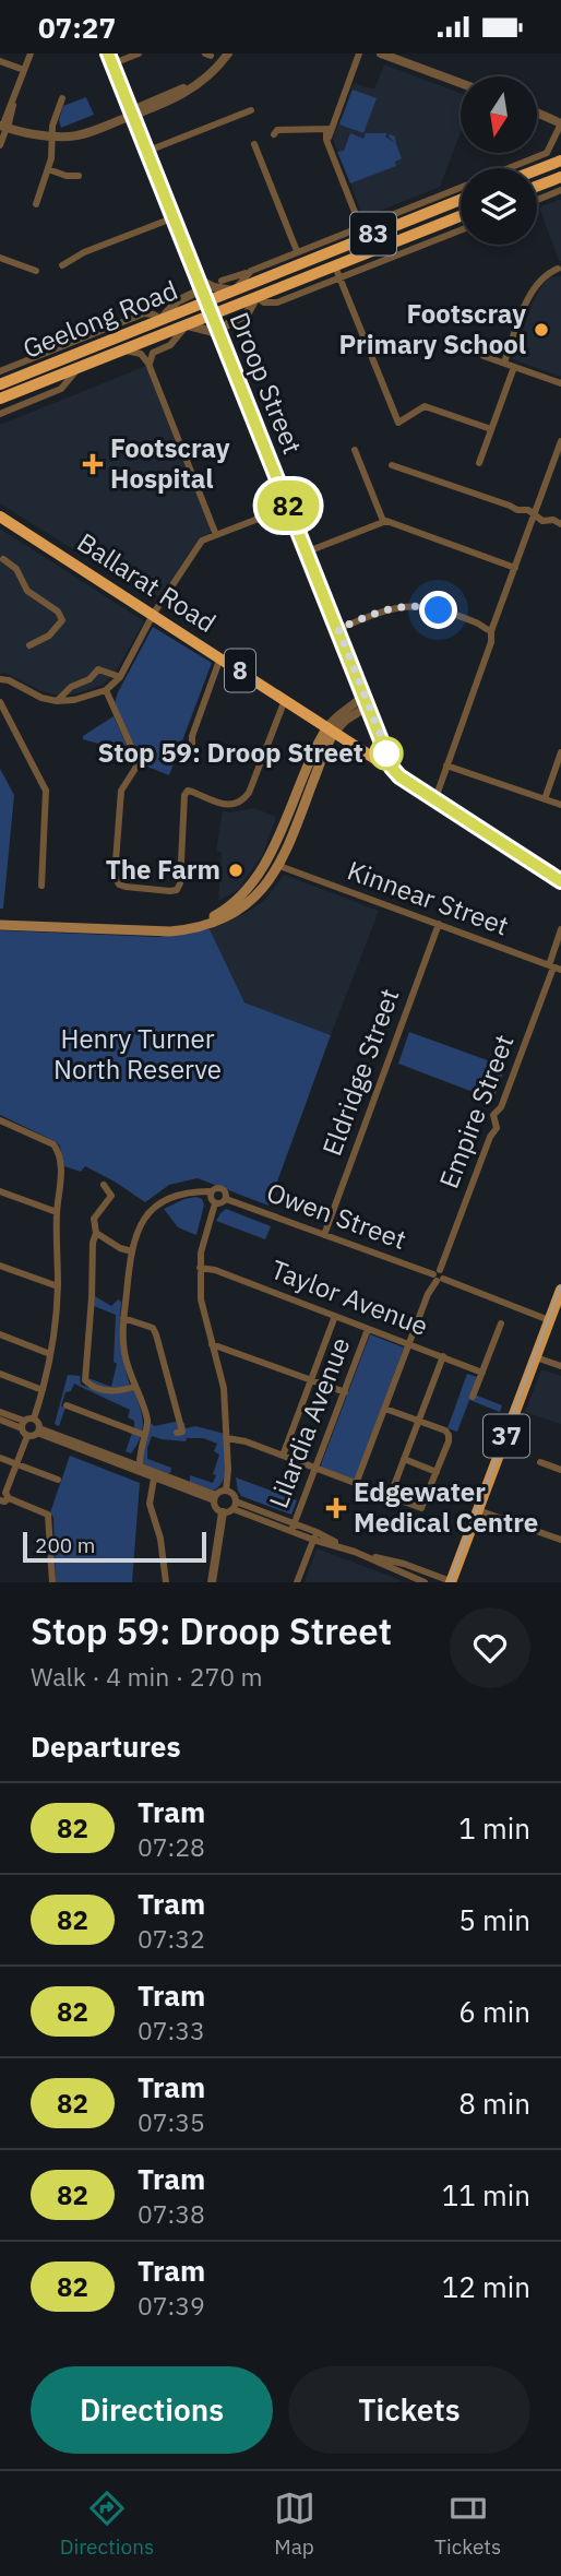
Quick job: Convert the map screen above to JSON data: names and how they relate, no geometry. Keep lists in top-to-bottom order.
{
  "streets": {
    "highway": [
      "83",
      "Geelong Road",
      "Droop Street",
      "Ballarat Road",
      "8"
    ],
    "main road": ["37"],
    "street": [
      "Kinnear Street",
      "Eldridge Street",
      "Empire Street",
      "Owen Street",
      "Taylor Avenue",
      "Lilardia Avenue"
    ]
  },
  "crossings": [
    ["Geelong Road", "Droop Street"],
    ["Droop Street", "Ballarat Road"],
    ["Kinnear Street", "Eldridge Street"],
    ["Kinnear Street", "Empire Street"],
    ["Eldridge Street", "Owen Street"],
    ["Empire Street", "Owen Street"],
    ["Empire Street", "Taylor Avenue"],
    ["Owen Street", "37"],
    ["Taylor Avenue", "Lilardia Avenue"]
  ],
  "parks": ["Henry Turner North Reserve"],
  "places": {
    "other": ["Footscray Primary School", "Stop 59: Droop Street", "The Farm"],
    "health": ["Footscray Hospital", "Edgewater Medical Centre"]
  },
  "lines": ["tram line 82"],
  "scale_bar": "200 m",
  "north": "bottom",
  "page": {
    "status": "07:27",
    "on_map": "82",
    "scale": "200 m",
    "heading": [
      ["Stop 59: Droop Street", "Walk · 4 min · 270 m"],
      "Departures"
    ],
    "list": [
      {
        "mark": "82",
        "name": "Tram",
        "note": "07:28",
        "value": "1 min"
      },
      {
        "mark": "82",
        "name": "Tram",
        "note": "07:32",
        "value": "5 min"
      },
      {
        "mark": "82",
        "name": "Tram",
        "note": "07:33",
        "value": "6 min"
      },
      {
        "mark": "82",
        "name": "Tram",
        "note": "07:35",
        "value": "8 min"
      },
      {
        "mark": "82",
        "name": "Tram",
        "note": "07:38",
        "value": "11 min"
      },
      {
        "mark": "82",
        "name": "Tram",
        "note": "07:39",
        "value": "12 min"
      }
    ],
    "buttons": ["Directions", "Tickets"],
    "tabs": ["Directions", "Map", "Tickets"]
  }
}
